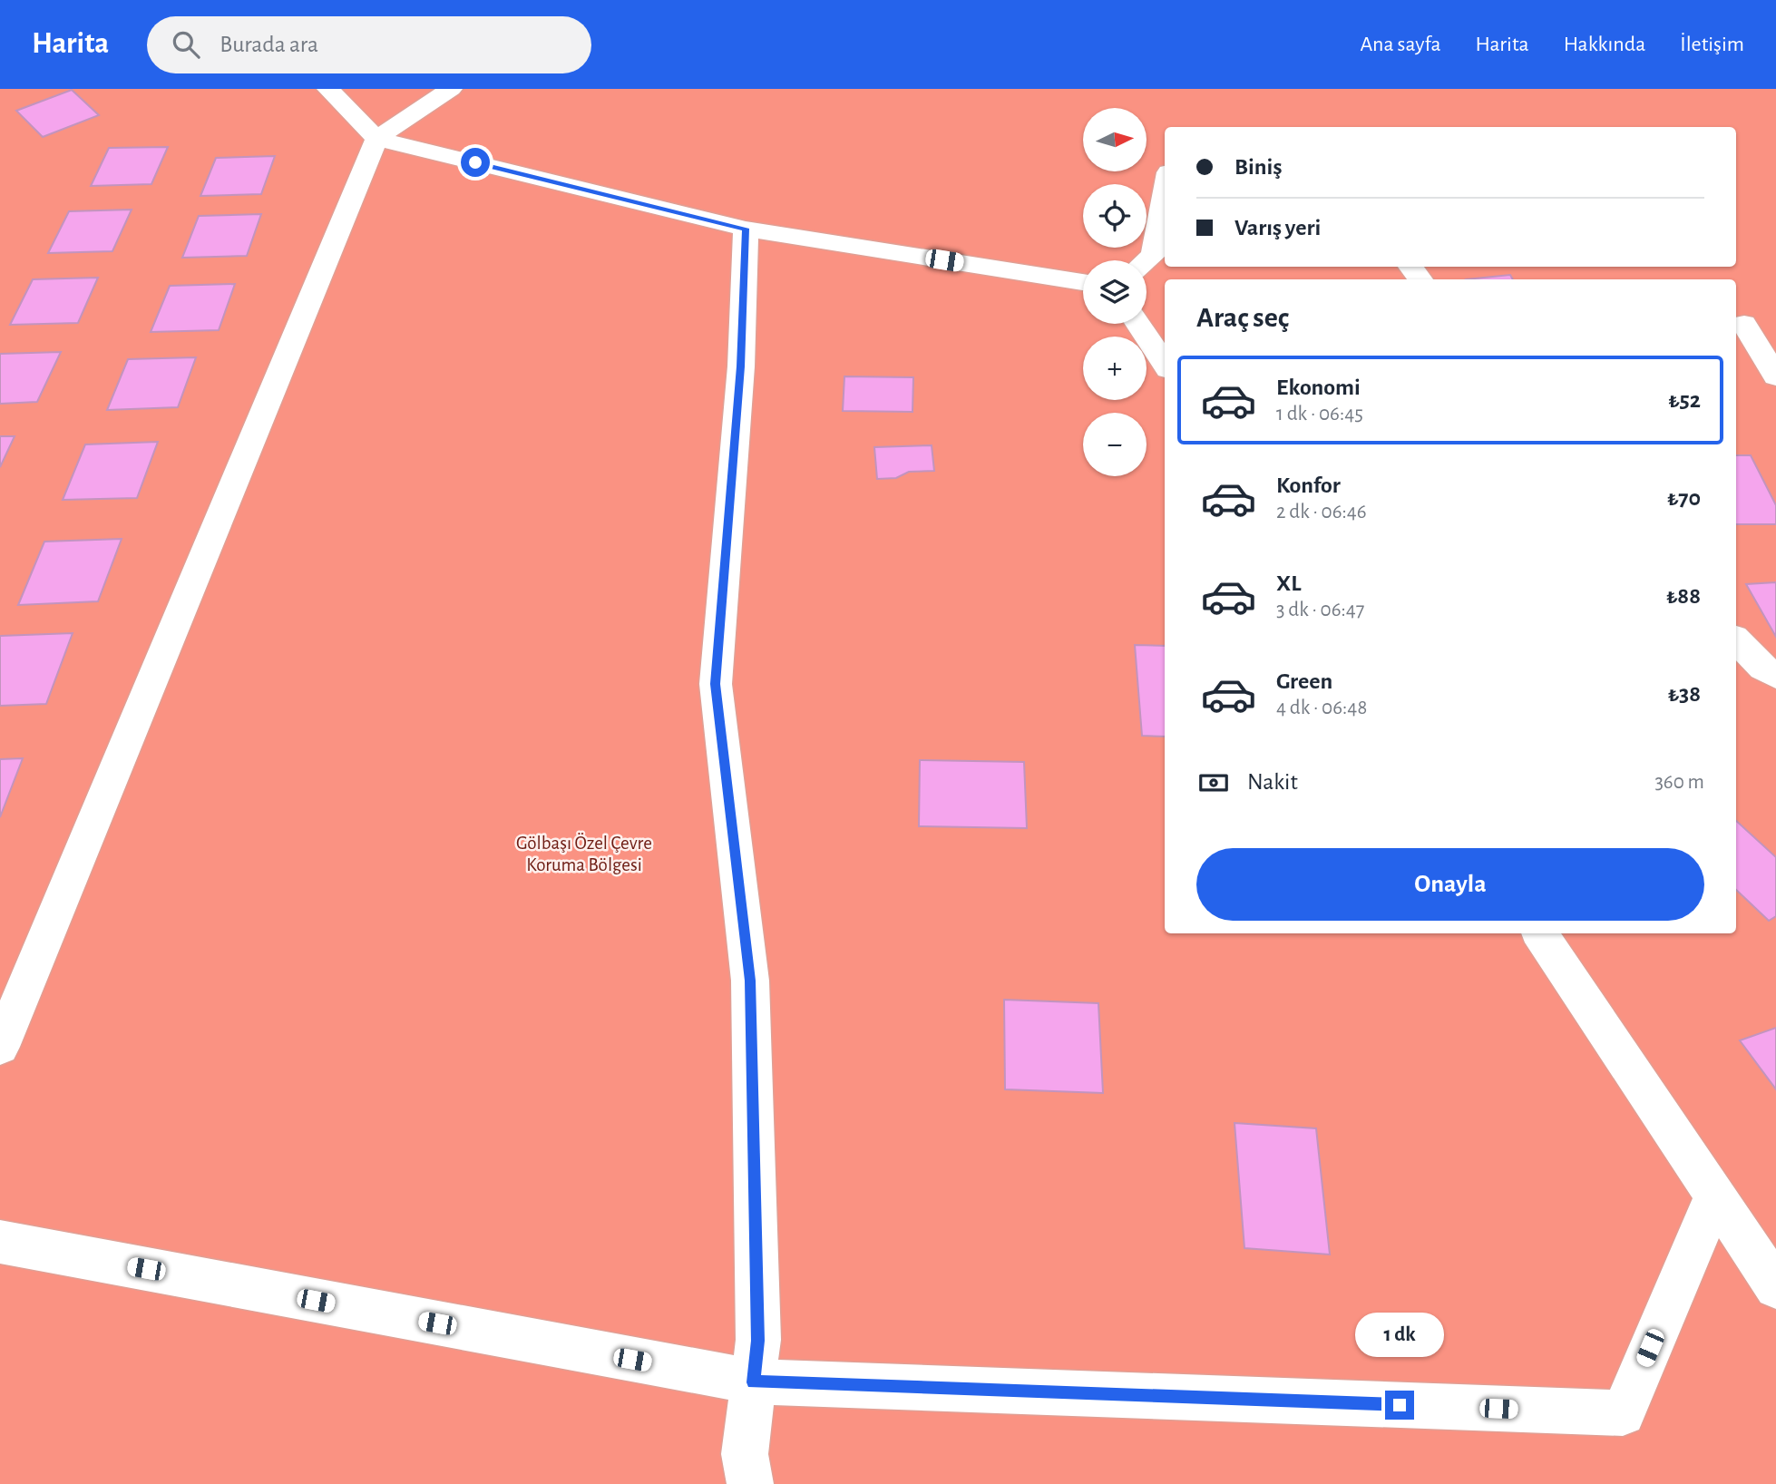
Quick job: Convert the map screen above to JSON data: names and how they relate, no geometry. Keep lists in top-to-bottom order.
{
  "parks": ["Gölbaşı Özel Çevre Koruma Bölgesi"],
  "north": "right",
  "page": {
    "header": "Harita",
    "search": "Burada ara",
    "nav": [
      "Ana sayfa",
      "Harita",
      "Hakkında",
      "İletişim"
    ],
    "map_buttons": ["+", "−"],
    "banner": ["Biniş", "Varış yeri"],
    "heading": "Araç seç",
    "list": [
      {
        "name": "Ekonomi",
        "note": "1 dk · 06:45",
        "value": "₺52"
      },
      {
        "name": "Konfor",
        "note": "2 dk · 06:46",
        "value": "₺70"
      },
      {
        "name": "XL",
        "note": "3 dk · 06:47",
        "value": "₺88"
      },
      {
        "name": "Green",
        "note": "4 dk · 06:48",
        "value": "₺38"
      }
    ],
    "pay": ["Nakit", "360 m"],
    "buttons": "Onayla",
    "bubble": "1 dk"
  }
}
